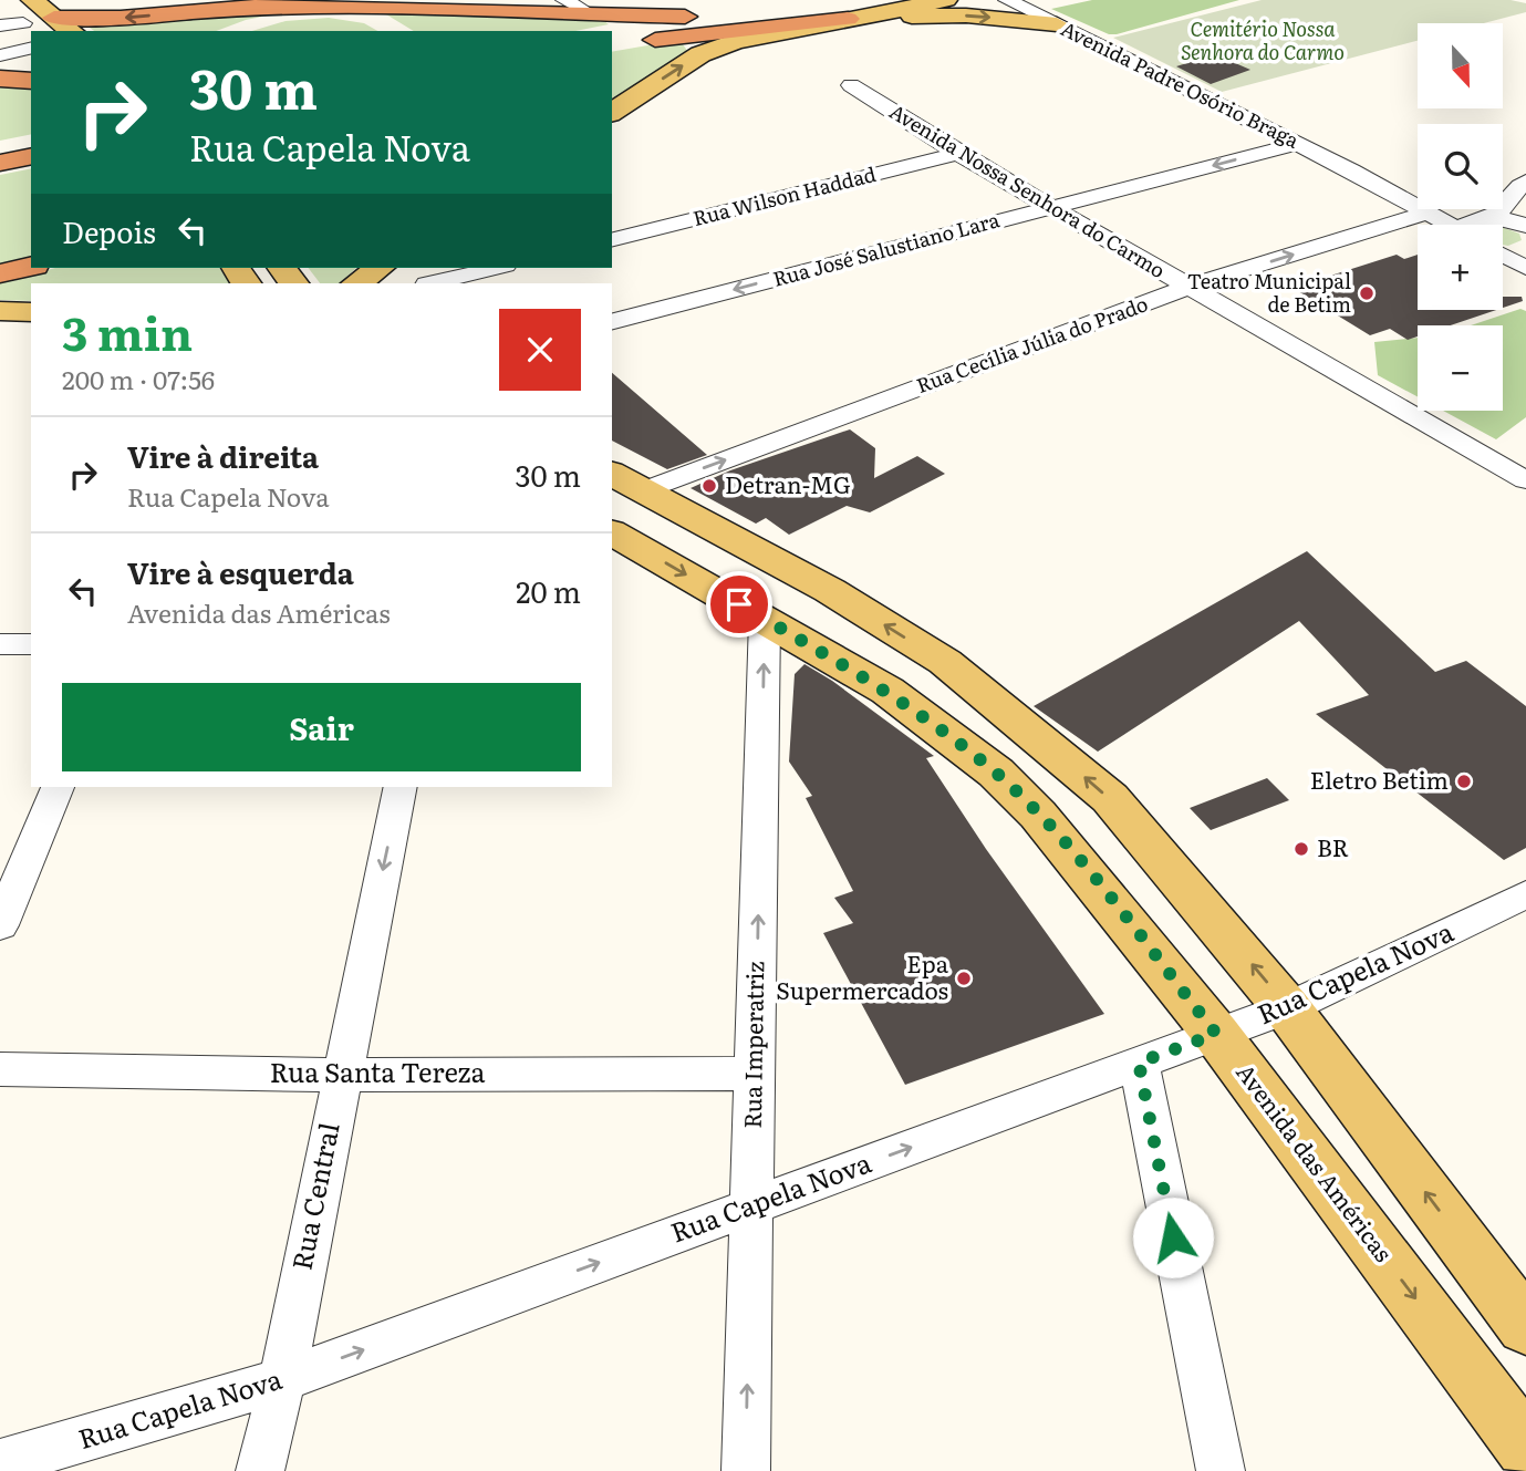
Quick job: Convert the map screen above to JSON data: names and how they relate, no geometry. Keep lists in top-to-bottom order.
{
  "streets": {
    "main road": ["Avenida das Américas"],
    "street": [
      "Avenida Padre Osório Braga",
      "Avenida Nossa Senhora do Carmo",
      "Rua Wilson Haddad",
      "Rua José Salustiano Lara",
      "Rua Cecília Júlia do Prado",
      "Rua Capela Nova",
      "Rua Imperatriz",
      "Rua Santa Tereza",
      "Rua Central"
    ]
  },
  "crossings": [
    ["Avenida Padre Osório Braga", "Rua José Salustiano Lara"],
    ["Avenida Padre Osório Braga", "Rua Cecília Júlia do Prado"],
    ["Avenida Nossa Senhora do Carmo", "Rua Wilson Haddad"],
    ["Avenida Nossa Senhora do Carmo", "Rua José Salustiano Lara"],
    ["Avenida Nossa Senhora do Carmo", "Rua Cecília Júlia do Prado"],
    ["Rua Capela Nova", "Rua Imperatriz"],
    ["Rua Capela Nova", "Avenida das Américas"],
    ["Rua Capela Nova", "Rua Central"],
    ["Rua Imperatriz", "Rua Santa Tereza"],
    ["Rua Imperatriz", "Avenida das Américas"],
    ["Rua Santa Tereza", "Rua Central"]
  ],
  "one_way": [
    "Rua José Salustiano Lara",
    "Rua Cecília Júlia do Prado",
    "Rua Capela Nova",
    "Rua Imperatriz",
    "Rua Central"
  ],
  "parks": ["Cemitério Nossa Senhora do Carmo"],
  "places": [
    "Teatro Municipal de Betim",
    "Detran-MG",
    "Eletro Betim",
    "BR",
    "Epa Supermercados"
  ],
  "north": "bottom",
  "page": {
    "map_buttons": ["+", "−"],
    "turn": ["30 m", "Rua Capela Nova"],
    "then": "Depois",
    "heading": ["3 min", "200 m · 07:56"],
    "list": [
      {
        "name": "Vire à direita",
        "note": "Rua Capela Nova",
        "value": "30 m"
      },
      {
        "name": "Vire à esquerda",
        "note": "Avenida das Américas",
        "value": "20 m"
      }
    ],
    "buttons": "Sair"
  }
}
